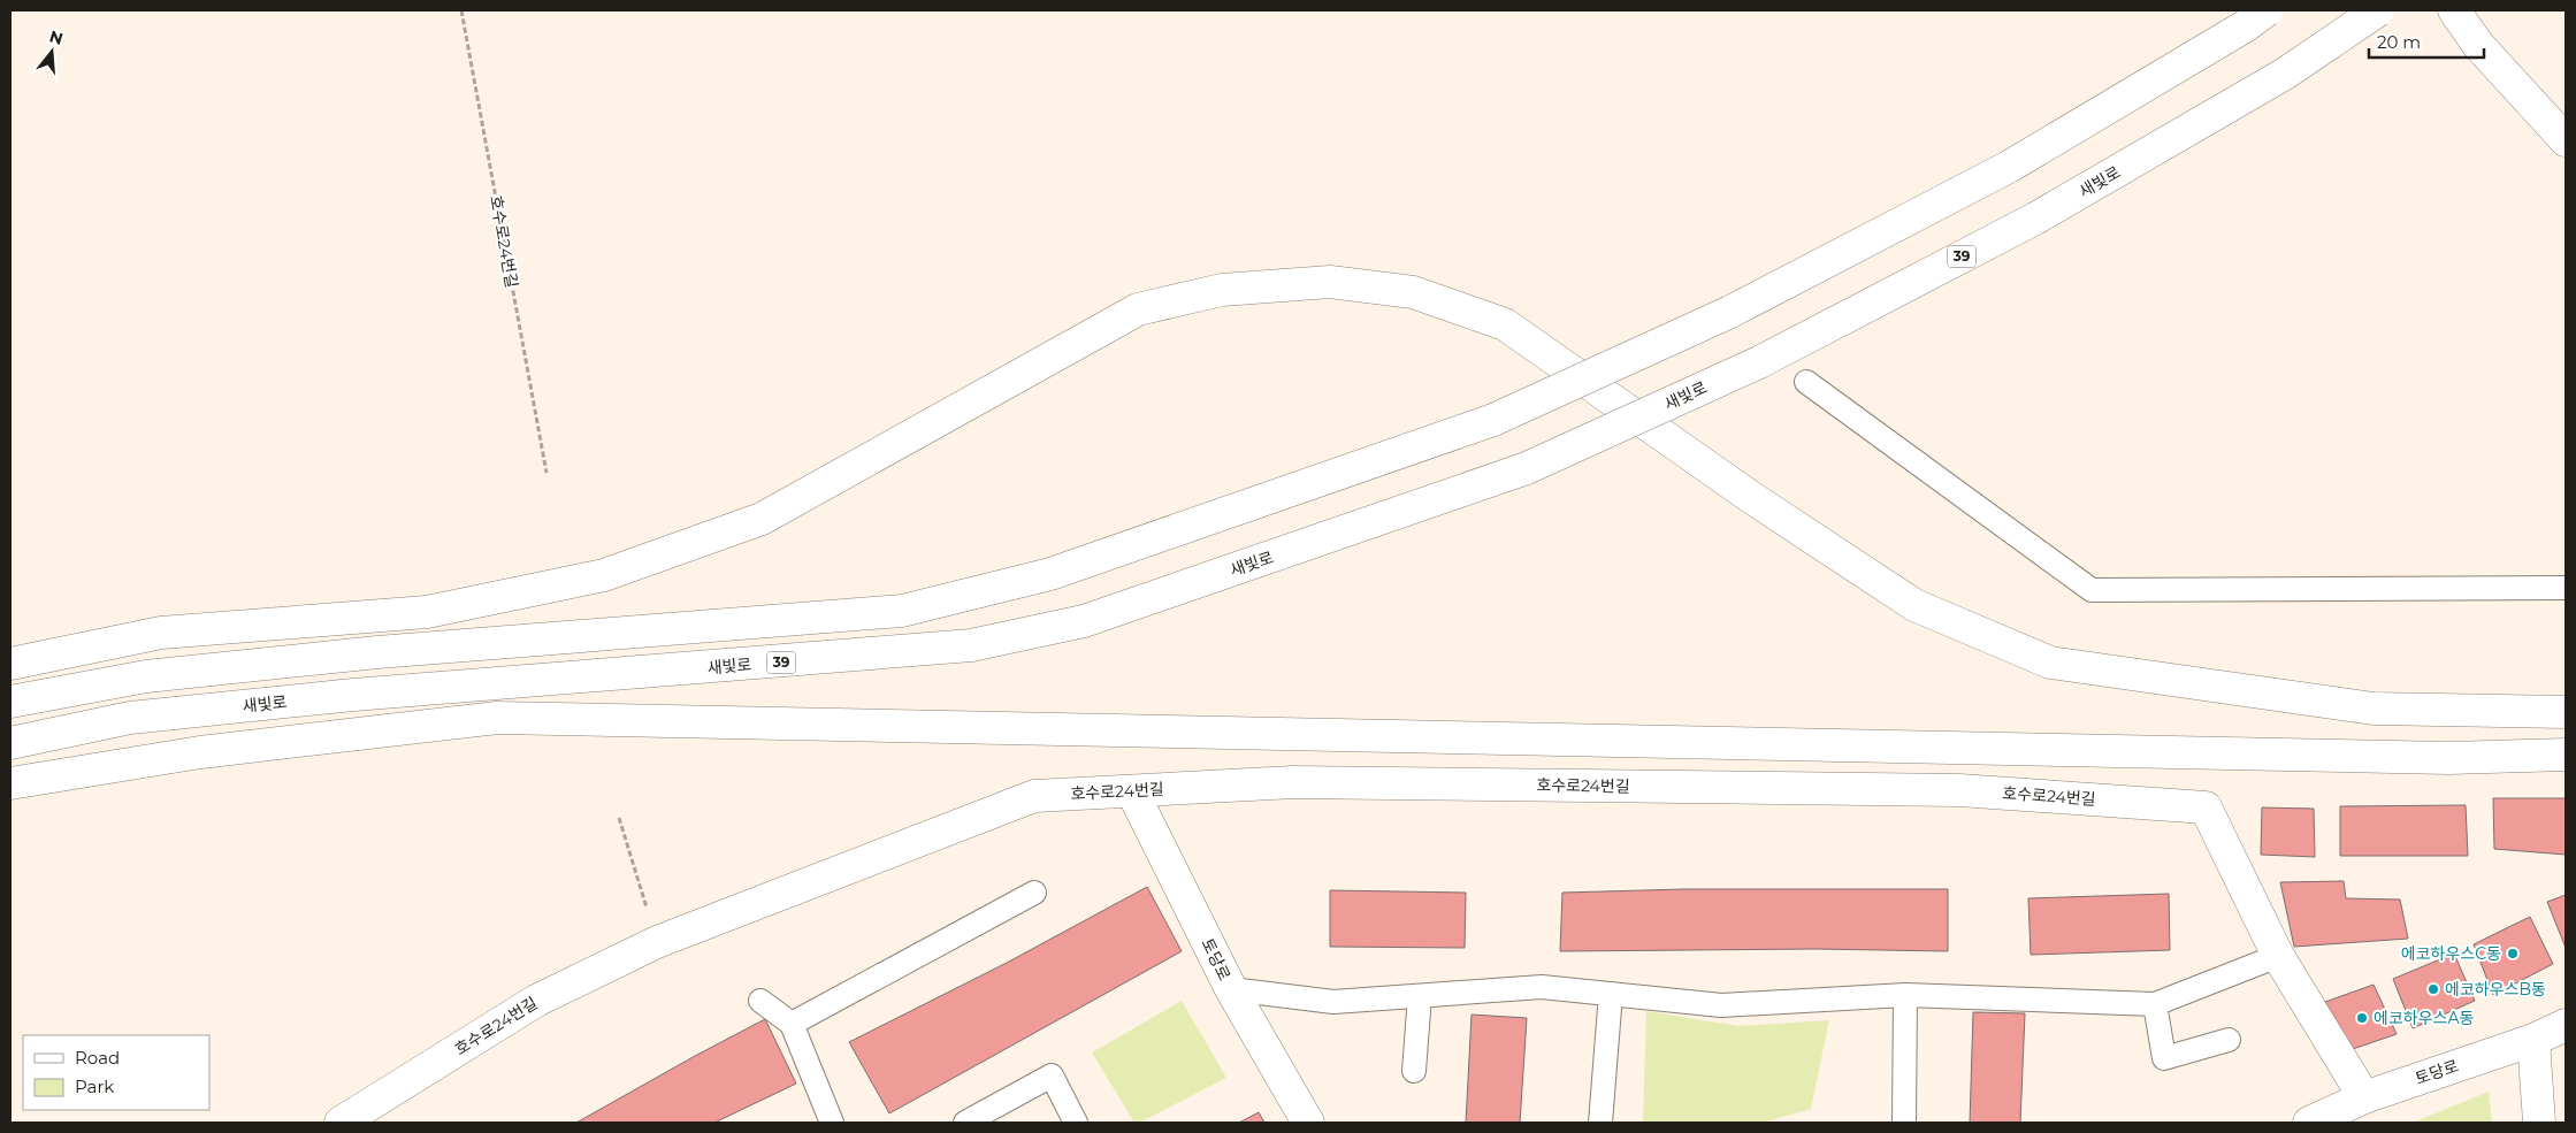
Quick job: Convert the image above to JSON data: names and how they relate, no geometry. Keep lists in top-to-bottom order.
{
  "streets": {
    "main road": [
      "새빛로",
      "호수로24번길",
      "39",
      "토당로"
    ]
  },
  "crossings": [
    ["호수로24번길", "토당로"]
  ],
  "places": ["에코하우스C동", "에코하우스B동", "에코하우스A동"],
  "legend": ["Road", "Park"],
  "scale_bar": "20 m",
  "north": "top"
}
